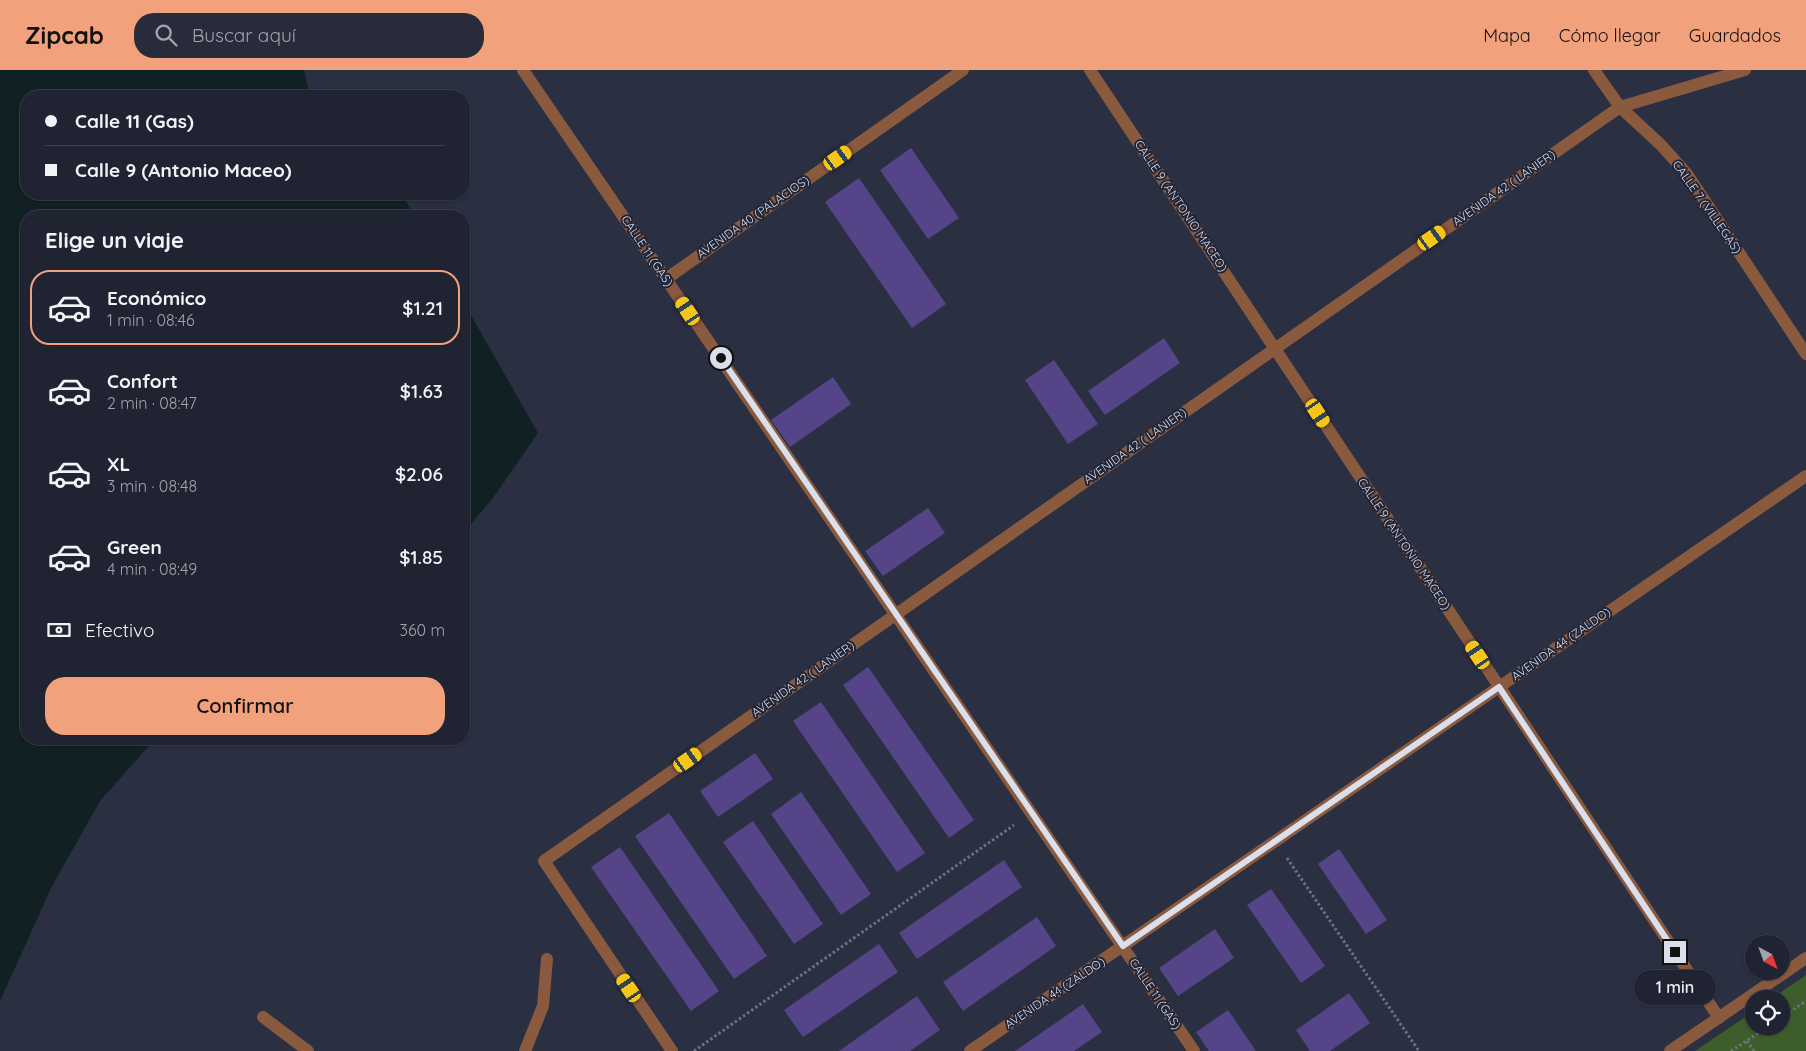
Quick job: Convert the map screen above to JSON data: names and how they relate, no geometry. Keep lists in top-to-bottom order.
{
  "streets": {
    "street": [
      "AVENIDA 42 ( LANIER)",
      "CALLE 9 (ANTONIO MACEO)",
      "CALLE 7 (VILLEGAS)",
      "AVENIDA 40 (PALACIOS)",
      "CALLE 11 (GAS)",
      "AVENIDA 44 (ZALDO)"
    ]
  },
  "crossings": [
    ["AVENIDA 42 ( LANIER)", "CALLE 9 (ANTONIO MACEO)"],
    ["AVENIDA 42 ( LANIER)", "CALLE 7 (VILLEGAS)"],
    ["AVENIDA 42 ( LANIER)", "CALLE 11 (GAS)"],
    ["CALLE 9 (ANTONIO MACEO)", "AVENIDA 44 (ZALDO)"],
    ["AVENIDA 40 (PALACIOS)", "CALLE 11 (GAS)"],
    ["CALLE 11 (GAS)", "AVENIDA 44 (ZALDO)"]
  ],
  "north": "bottom right",
  "page": {
    "header": "Zipcab",
    "search": "Buscar aquí",
    "nav": ["Mapa", "Cómo llegar", "Guardados"],
    "banner": ["Calle 11 (Gas)", "Calle 9 (Antonio Maceo)"],
    "heading": "Elige un viaje",
    "list": [
      {
        "name": "Económico",
        "note": "1 min · 08:46",
        "value": "$1.21"
      },
      {
        "name": "Confort",
        "note": "2 min · 08:47",
        "value": "$1.63"
      },
      {
        "name": "XL",
        "note": "3 min · 08:48",
        "value": "$2.06"
      },
      {
        "name": "Green",
        "note": "4 min · 08:49",
        "value": "$1.85"
      }
    ],
    "pay": ["Efectivo", "360 m"],
    "buttons": "Confirmar",
    "bubble": "1 min"
  }
}
